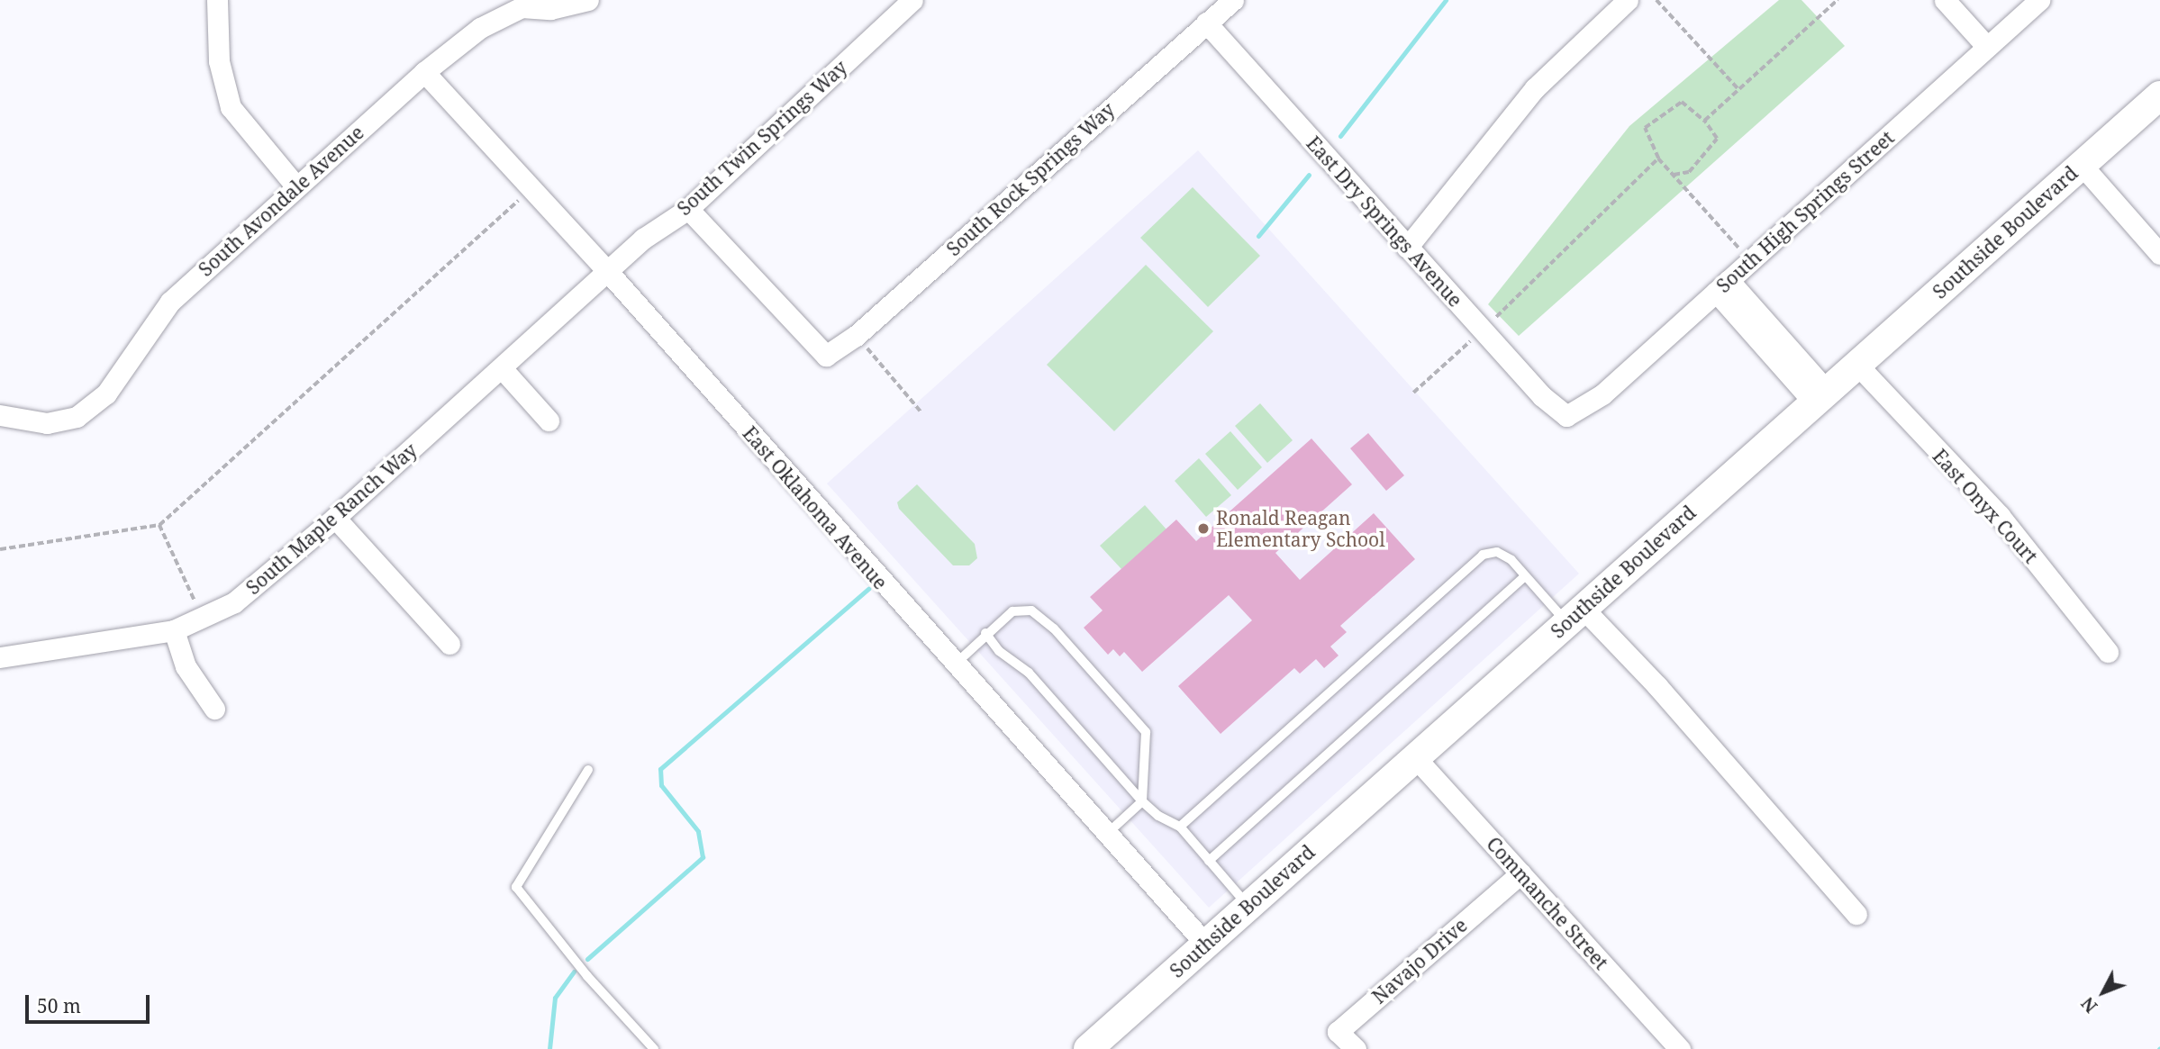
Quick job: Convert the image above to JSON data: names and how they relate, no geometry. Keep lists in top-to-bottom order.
{
  "streets": {
    "main road": ["Southside Boulevard"],
    "street": [
      "South Twin Springs Way",
      "South Rock Springs Way",
      "South Avondale Avenue",
      "South High Springs Street",
      "East Dry Springs Avenue",
      "East Onyx Court",
      "East Oklahoma Avenue",
      "South Maple Ranch Way",
      "Commanche Street",
      "Navajo Drive"
    ]
  },
  "crossings": [
    ["South Twin Springs Way", "South Rock Springs Way"],
    ["South Twin Springs Way", "East Oklahoma Avenue"],
    ["South Twin Springs Way", "South Maple Ranch Way"],
    ["South Rock Springs Way", "East Dry Springs Avenue"],
    ["South Avondale Avenue", "East Oklahoma Avenue"],
    ["South High Springs Street", "East Dry Springs Avenue"],
    ["Southside Boulevard", "East Onyx Court"],
    ["Southside Boulevard", "East Oklahoma Avenue"],
    ["Southside Boulevard", "Commanche Street"],
    ["East Oklahoma Avenue", "South Maple Ranch Way"],
    ["Commanche Street", "Navajo Drive"]
  ],
  "places": ["Ronald Reagan Elementary School"],
  "scale_bar": "50 m",
  "north": "bottom left"
}
